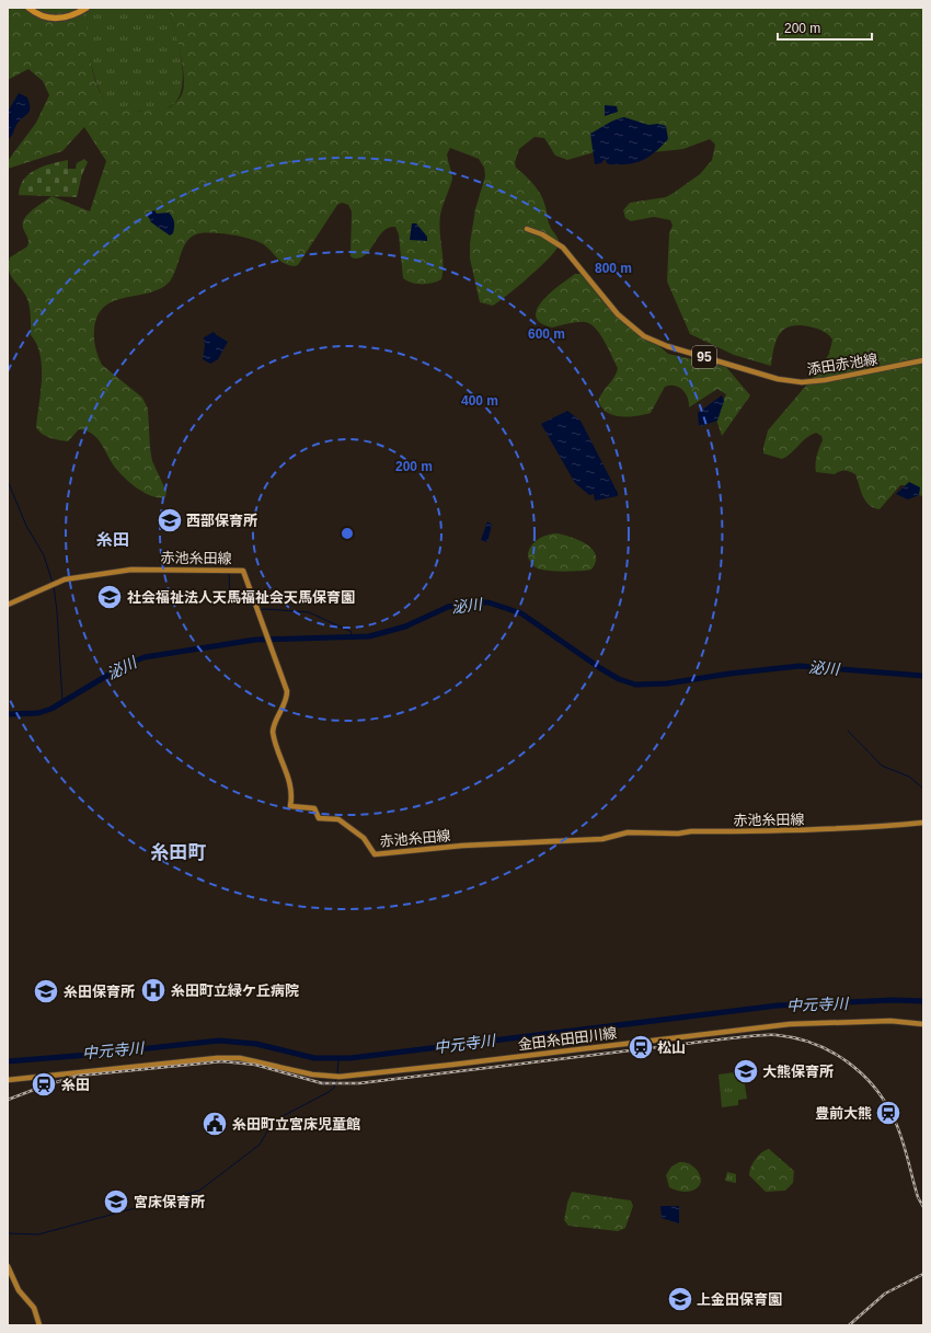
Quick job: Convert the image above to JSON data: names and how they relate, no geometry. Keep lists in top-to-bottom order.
{
  "streets": {
    "main road": [
      "95",
      "添田赤池線",
      "赤池糸田線",
      "金田糸田田川線"
    ]
  },
  "districts": ["糸田", "糸田町"],
  "water": ["泌川", "中元寺川"],
  "places": {
    "school or university": [
      "西部保育所",
      "社会福祉法人天馬福祉会天馬保育園",
      "糸田保育所",
      "大熊保育所",
      "宮床保育所",
      "上金田保育園"
    ],
    "hospital": ["糸田町立緑ケ丘病院"],
    "station": ["松山", "糸田", "豊前大熊"],
    "public building": ["糸田町立宮床児童館"]
  },
  "scale_bar": "200 m",
  "rings": [
    "800 m",
    "600 m",
    "400 m",
    "200 m"
  ]
}
